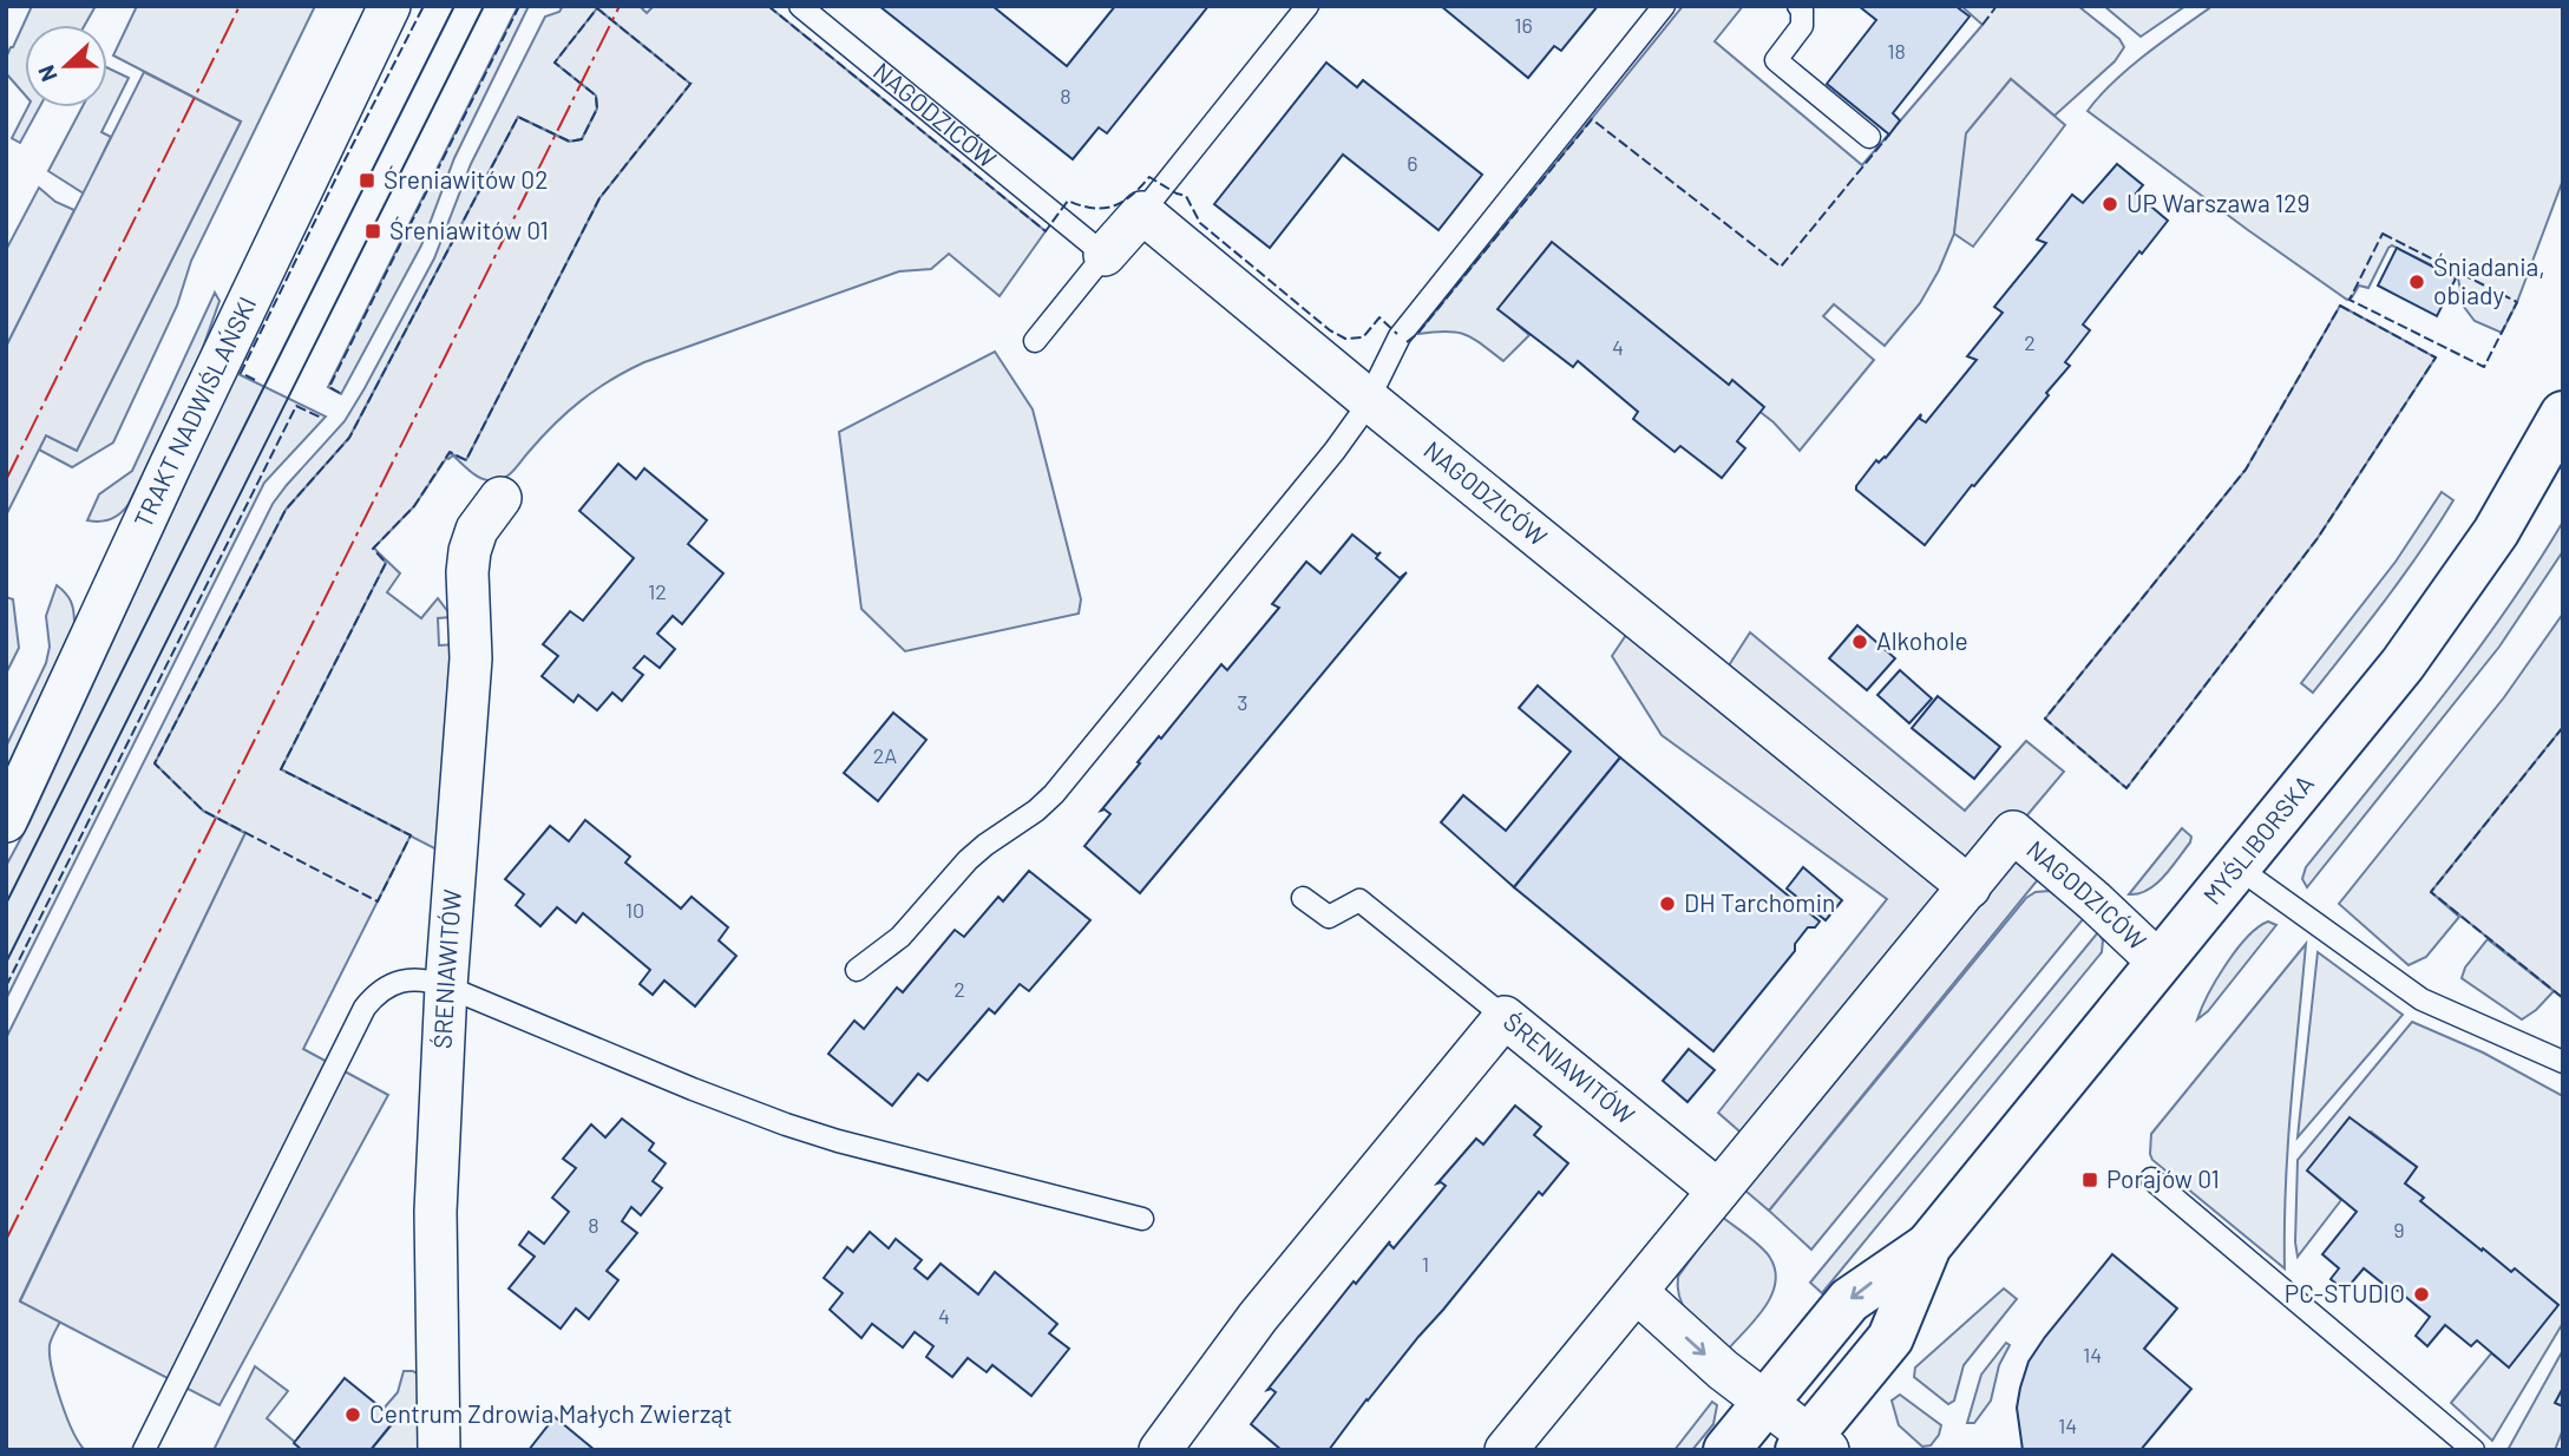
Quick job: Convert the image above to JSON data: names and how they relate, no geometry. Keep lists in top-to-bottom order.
{
  "streets": {
    "street": [
      "NAGODZICÓW",
      "TRAKT NADWIŚLAŃSKI",
      "MYŚLIBORSKA",
      "ŚRENIAWITÓW"
    ]
  },
  "crossings": [
    ["NAGODZICÓW", "MYŚLIBORSKA"]
  ],
  "places": {
    "transit": ["Śreniawitów 02", "Śreniawitów 01", "Porajów 01"],
    "other": [
      "UP Warszawa 129",
      "Śniadania, obiady",
      "Alkohole",
      "DH Tarchomin",
      "PC-STUDIO",
      "Centrum Zdrowia Małych Zwierząt"
    ]
  },
  "house_numbers": [
    "16",
    "18",
    "8",
    "6",
    "2",
    "4",
    "12",
    "3",
    "2A",
    "10",
    "2",
    "8",
    "9",
    "1",
    "4",
    "14",
    "14"
  ],
  "north": "left"
}
